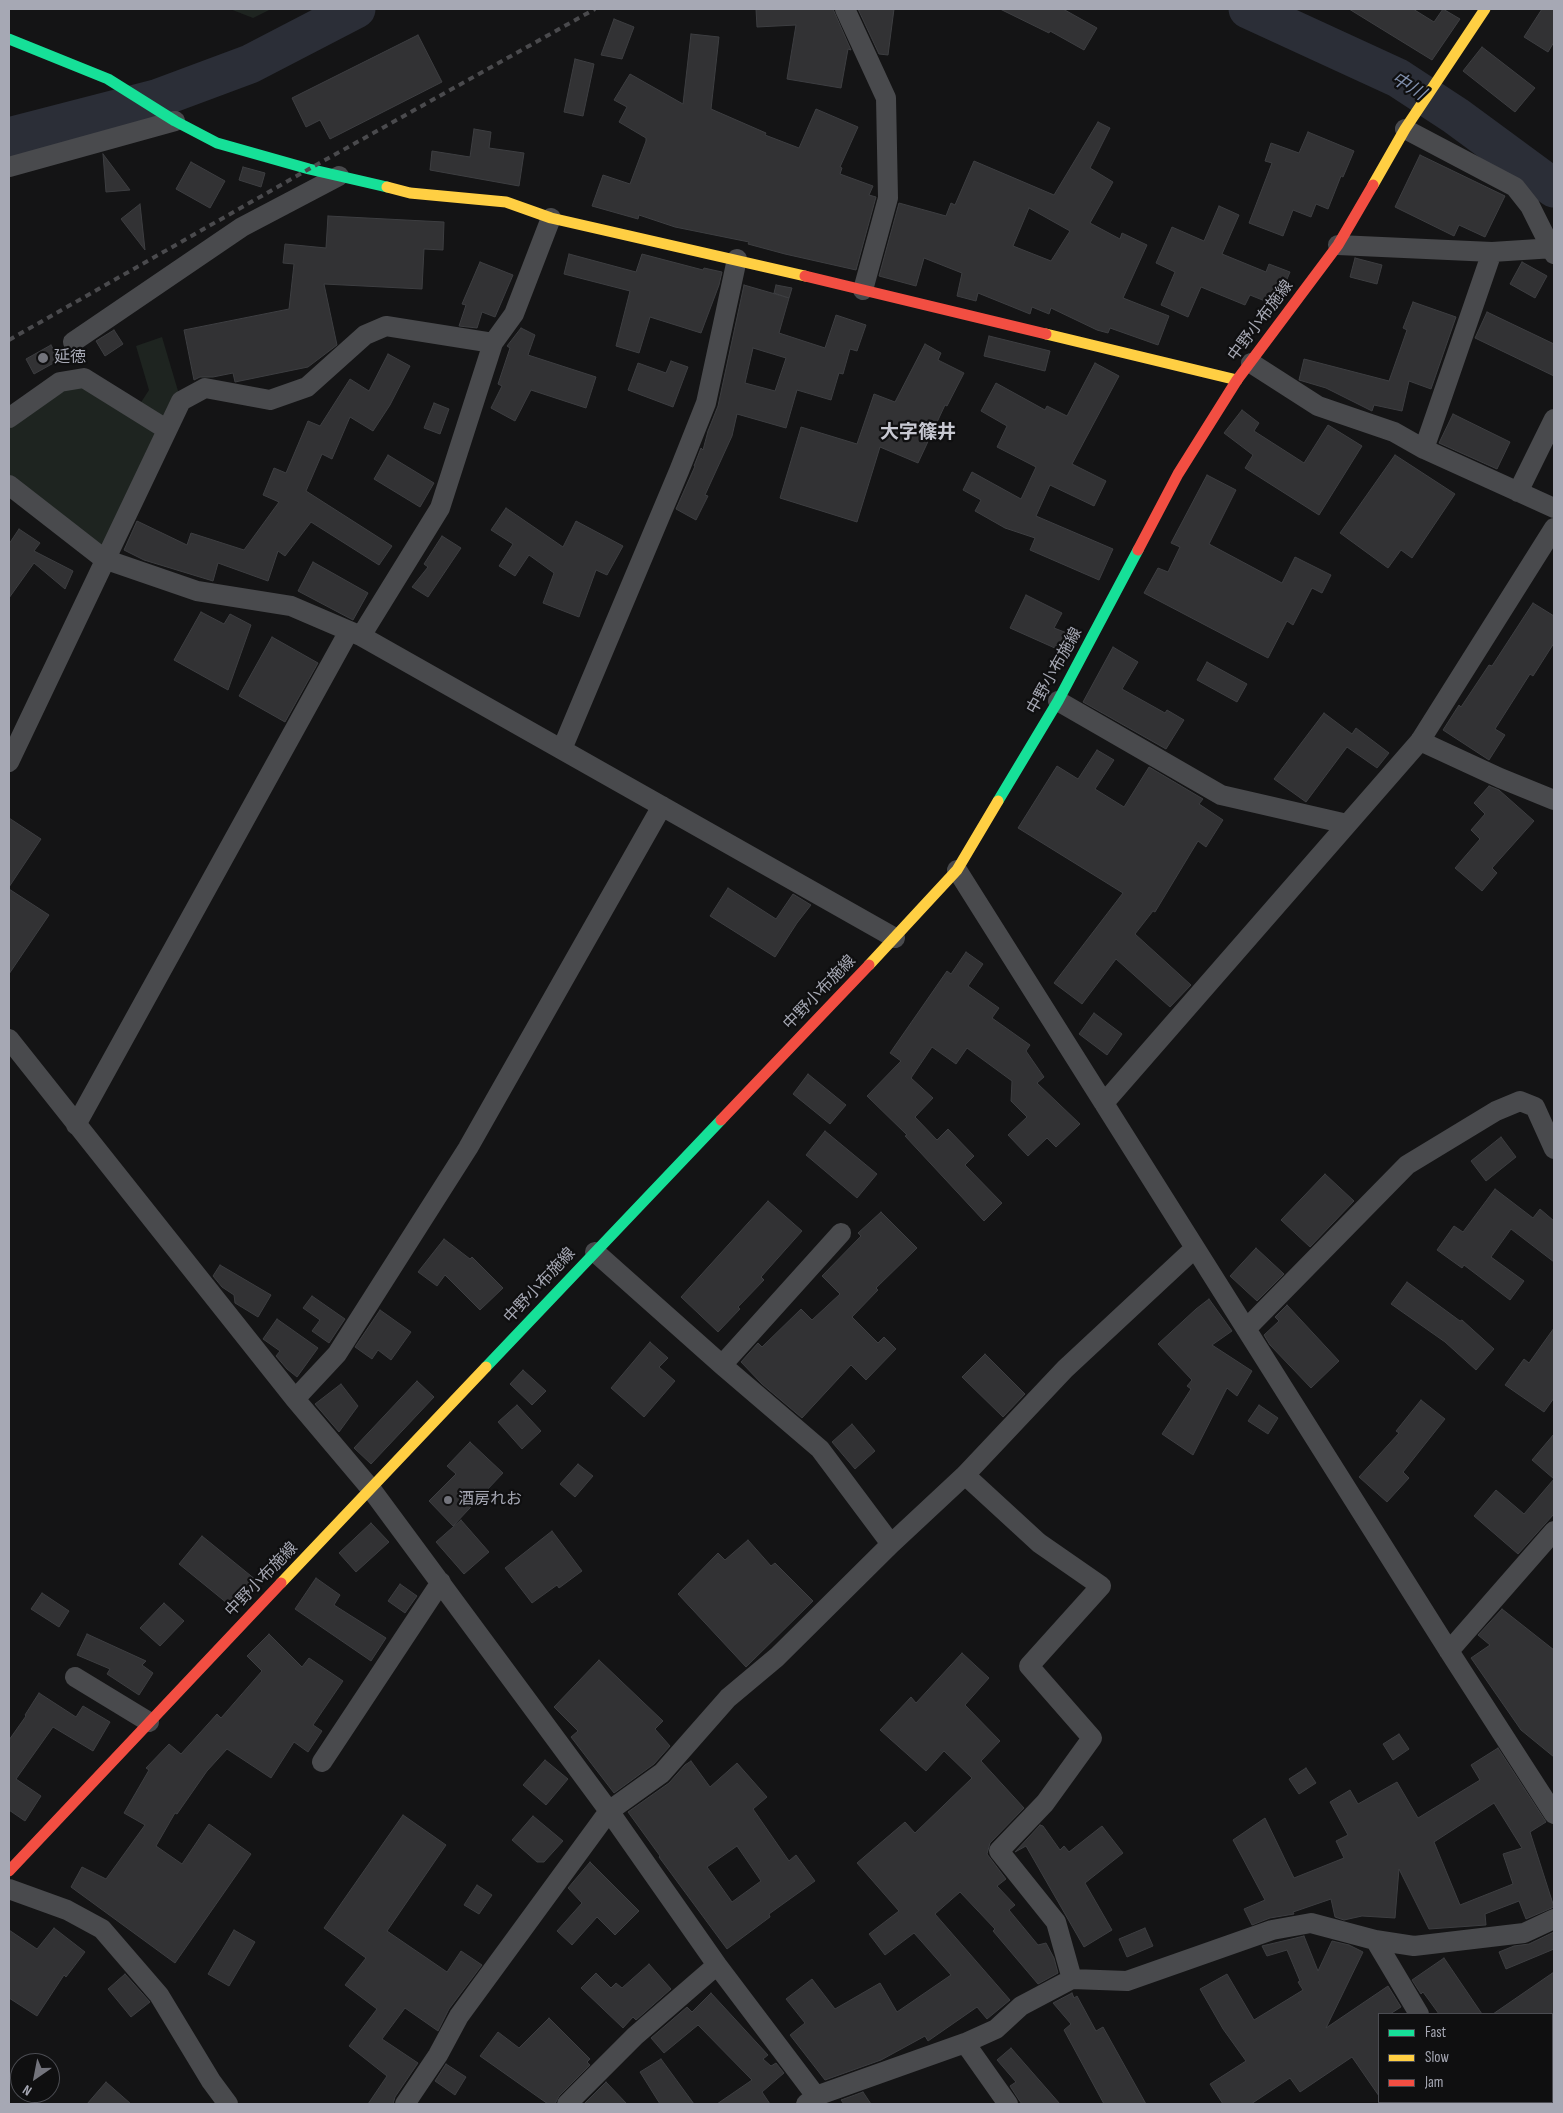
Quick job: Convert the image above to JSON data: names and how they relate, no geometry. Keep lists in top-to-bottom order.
{
  "streets": {
    "main road": ["中野小布施線"]
  },
  "districts": ["大字篠井"],
  "water": ["中川"],
  "places": ["延徳", "酒房れお"],
  "legend": ["Fast", "Slow", "Jam"],
  "north": "bottom left"
}
